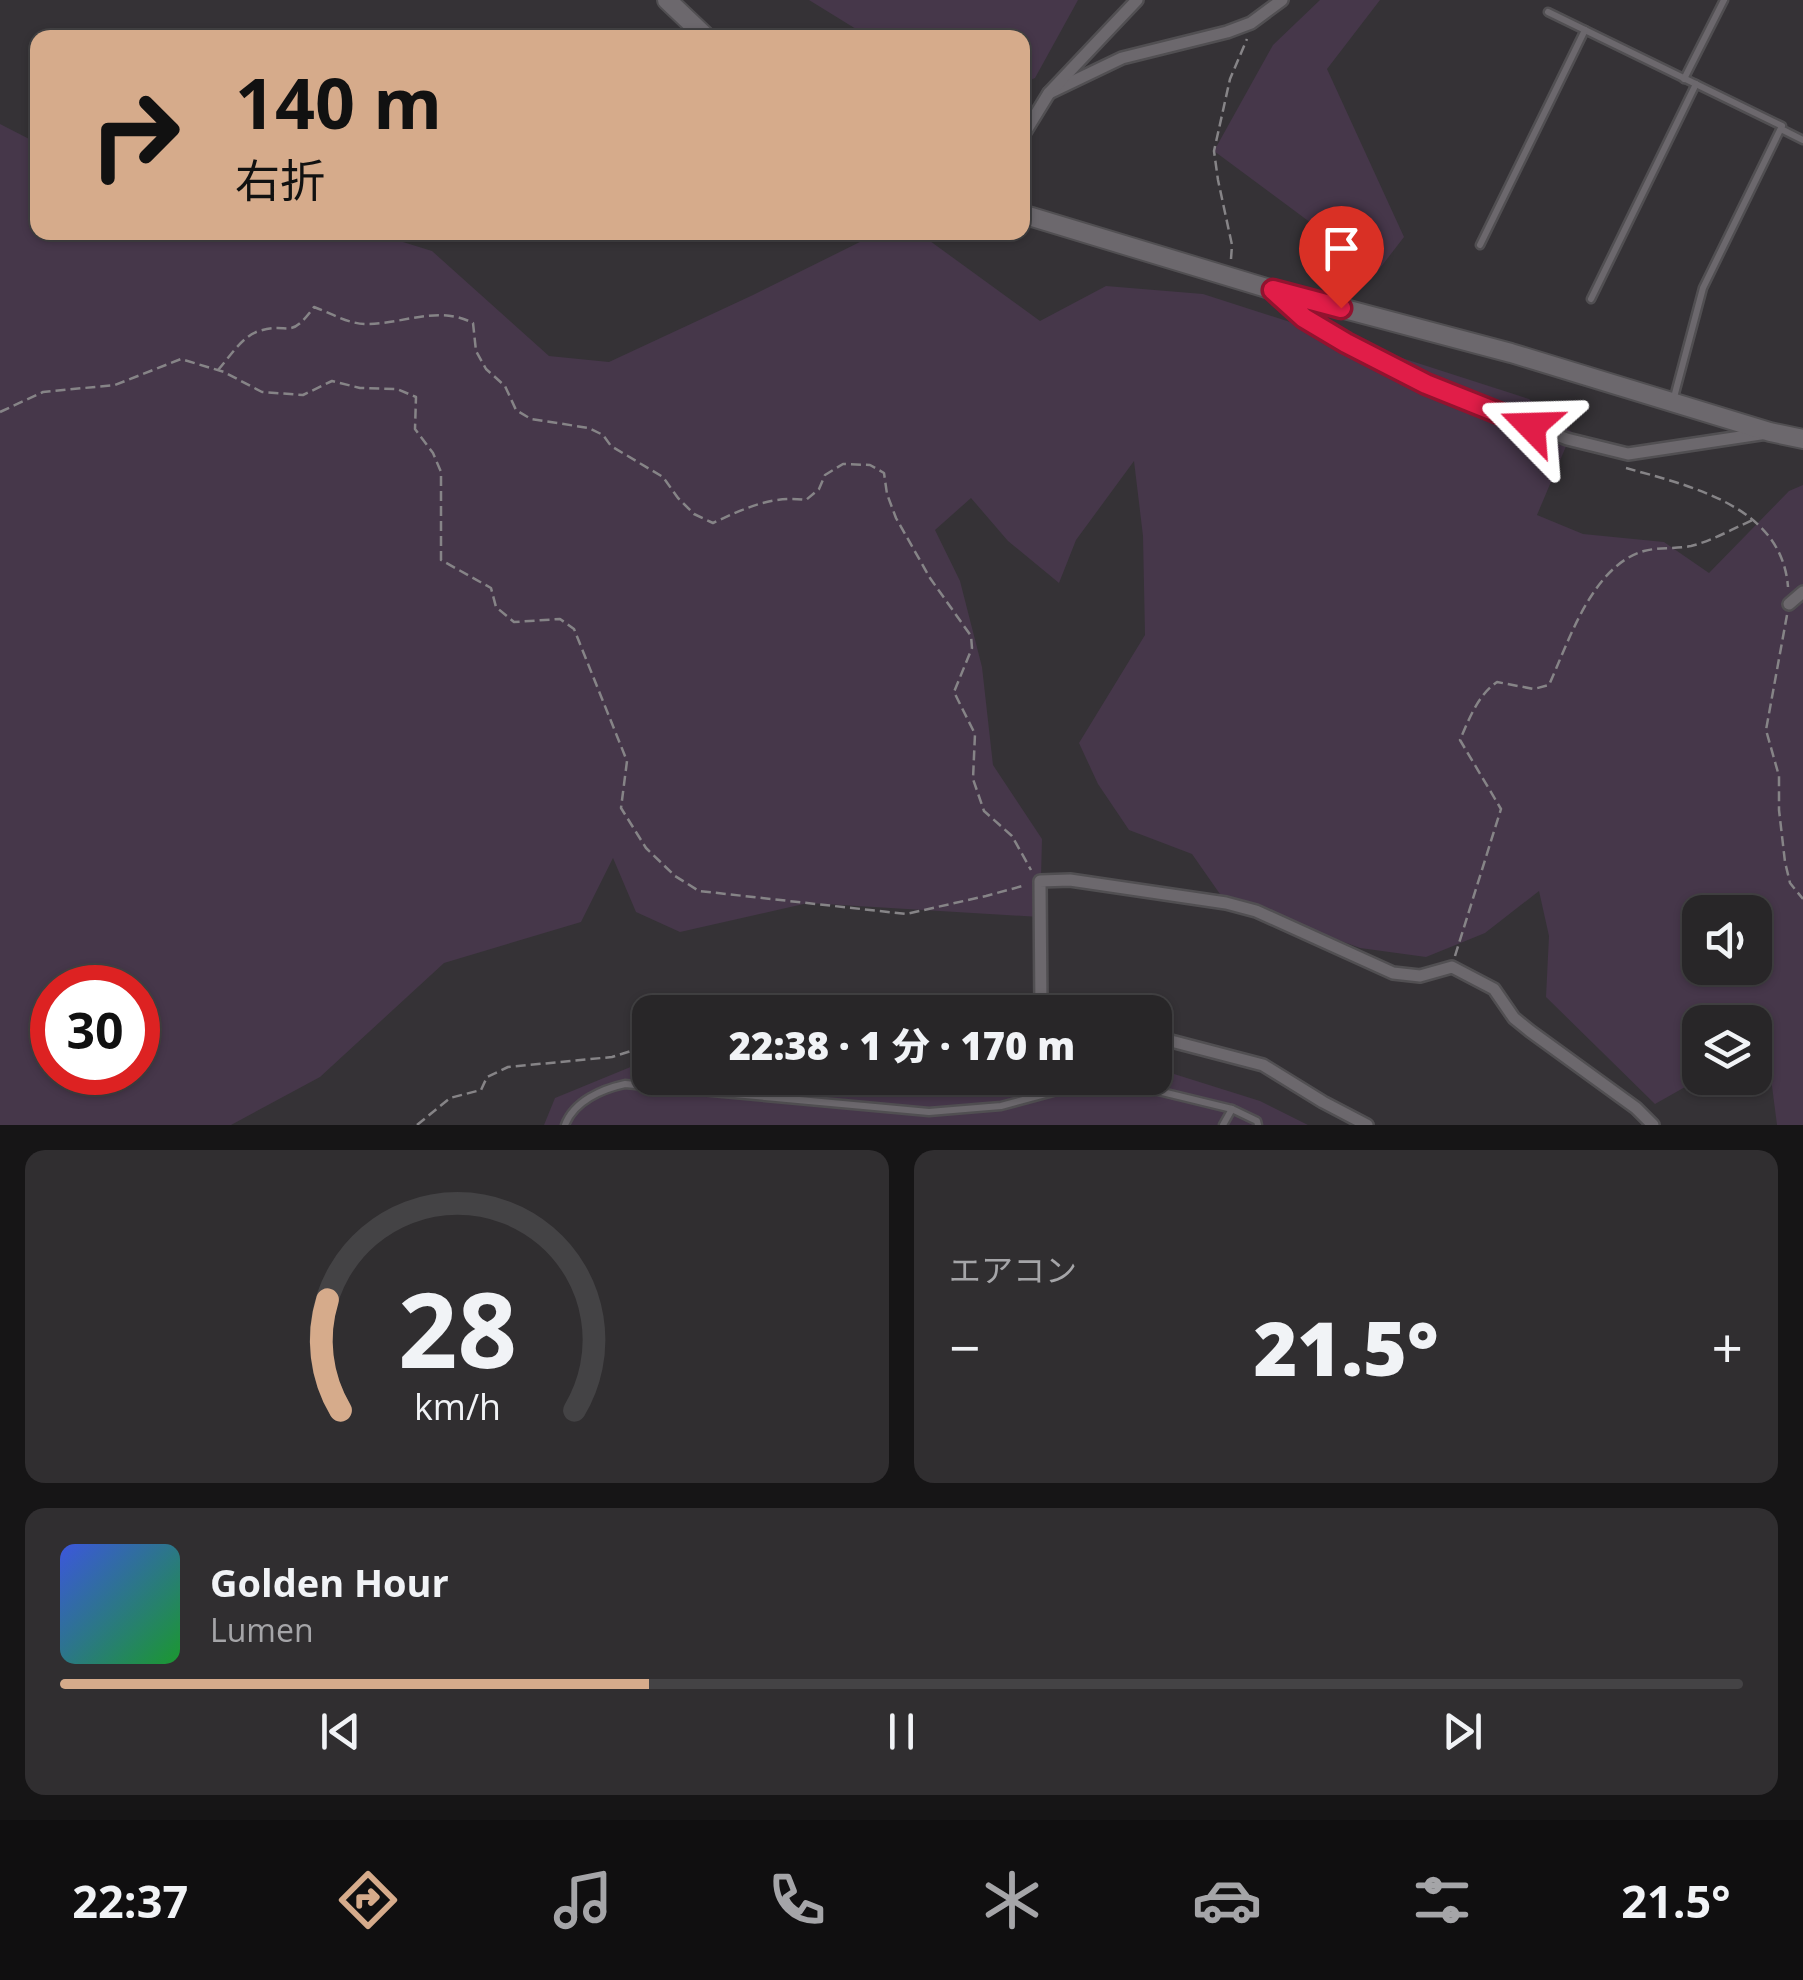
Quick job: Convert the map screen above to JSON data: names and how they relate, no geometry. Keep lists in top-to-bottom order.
{
  "page": {
    "turn": ["140 m", "右折"],
    "limit": "30",
    "trip": "22:38 · 1 分 · 170 m",
    "tile": "エアコン",
    "heat": ["−", "21.5°", "+"],
    "song": ["Golden Hour", "Lumen"],
    "tabs": ["22:37", "21.5°"],
    "gauge": ["28", "km/h"]
  }
}
